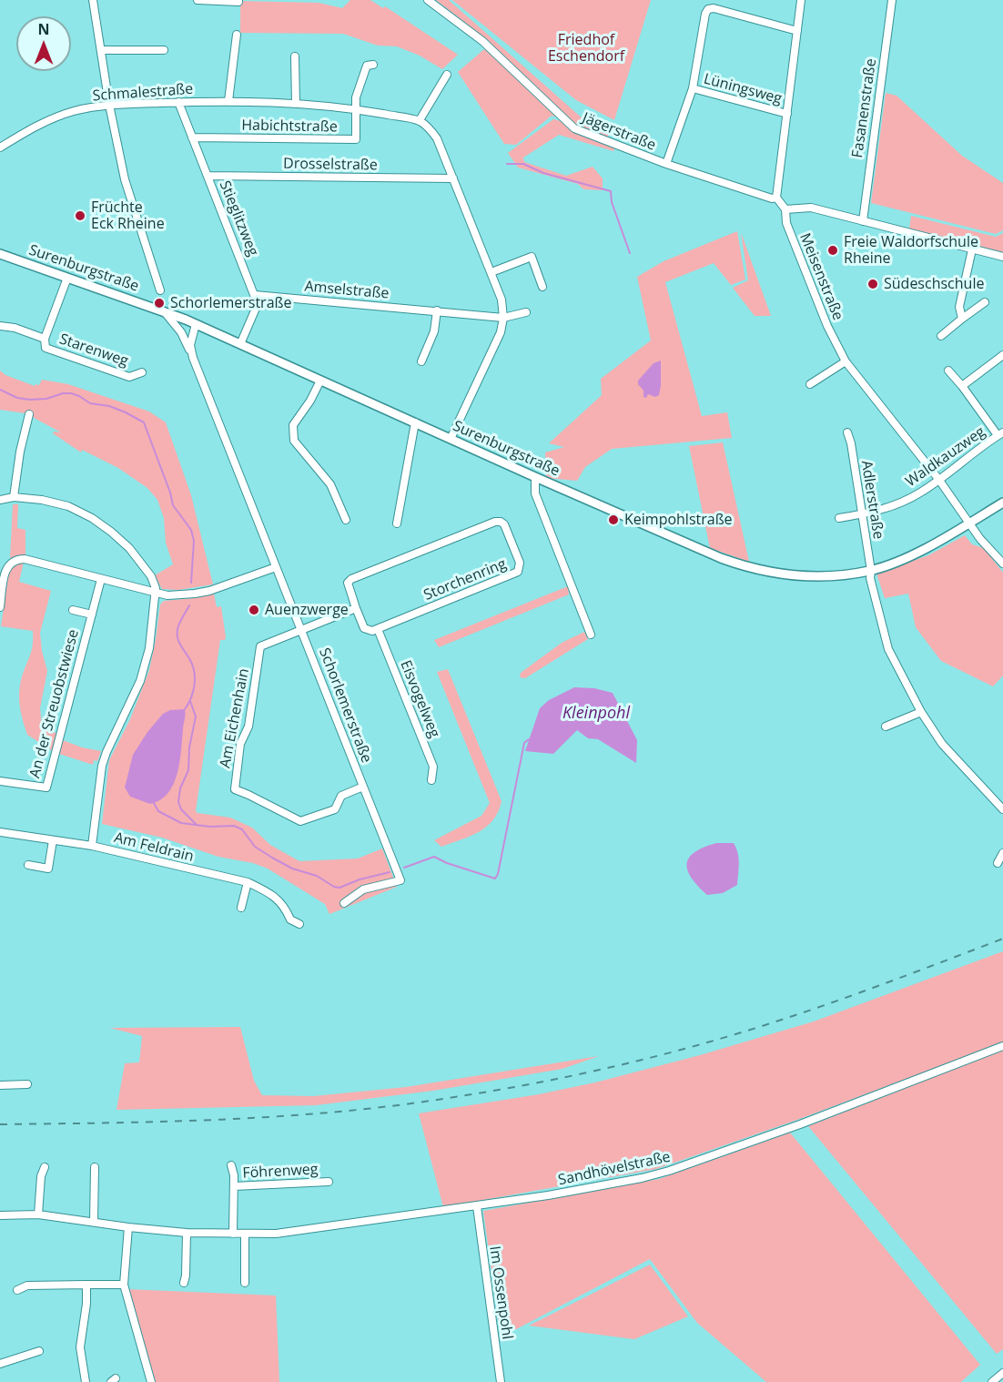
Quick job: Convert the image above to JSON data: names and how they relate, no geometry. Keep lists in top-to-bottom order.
{
  "streets": {
    "street": [
      "Lüningsweg",
      "Schmalestraße",
      "Fasanenstraße",
      "Habichtstraße",
      "Jägerstraße",
      "Drosselstraße",
      "Stieglitzweg",
      "Surenburgstraße",
      "Meisenstraße",
      "Amselstraße",
      "Starenweg",
      "Waldkauzweg",
      "Adlerstraße",
      "Storchenring",
      "Eisvogelweg",
      "An der Streuobstwiese",
      "Schorlemerstraße",
      "Am Eichenhain",
      "Am Feldrain",
      "Sandhövelstraße",
      "Föhrenweg",
      "Im Ossenpohl"
    ]
  },
  "crossings": [
    ["Schmalestraße", "Habichtstraße"],
    ["Schmalestraße", "Stieglitzweg"],
    ["Habichtstraße", "Stieglitzweg"],
    ["Jägerstraße", "Meisenstraße"],
    ["Drosselstraße", "Stieglitzweg"],
    ["Stieglitzweg", "Surenburgstraße"],
    ["Stieglitzweg", "Amselstraße"],
    ["Surenburgstraße", "Meisenstraße"],
    ["Surenburgstraße", "Starenweg"],
    ["Surenburgstraße", "Adlerstraße"],
    ["Surenburgstraße", "Schorlemerstraße"],
    ["Meisenstraße", "Waldkauzweg"],
    ["Waldkauzweg", "Adlerstraße"],
    ["Storchenring", "Eisvogelweg"],
    ["Schorlemerstraße", "Am Eichenhain"],
    ["Sandhövelstraße", "Föhrenweg"],
    ["Sandhövelstraße", "Im Ossenpohl"]
  ],
  "water": ["Kleinpohl"],
  "parks": ["Friedhof Eschendorf"],
  "places": [
    "Früchte Eck Rheine",
    "Freie Waldorfschule Rheine",
    "Südeschschule",
    "Schorlemerstraße",
    "Keimpohlstraße",
    "Auenzwerge"
  ],
  "north": "top"
}
